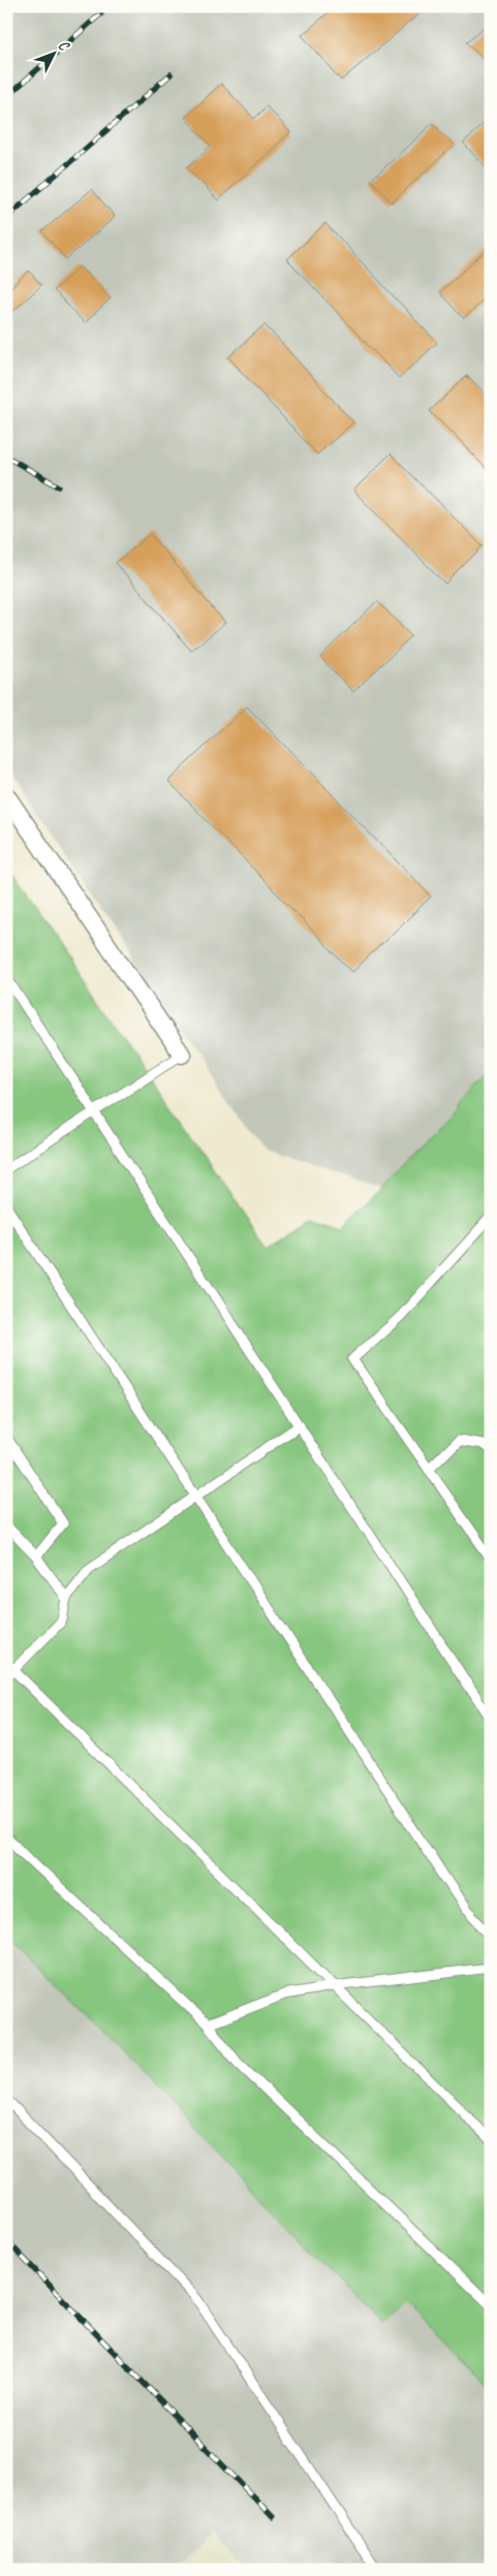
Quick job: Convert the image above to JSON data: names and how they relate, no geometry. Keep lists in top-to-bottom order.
{
  "north": "top right"
}
